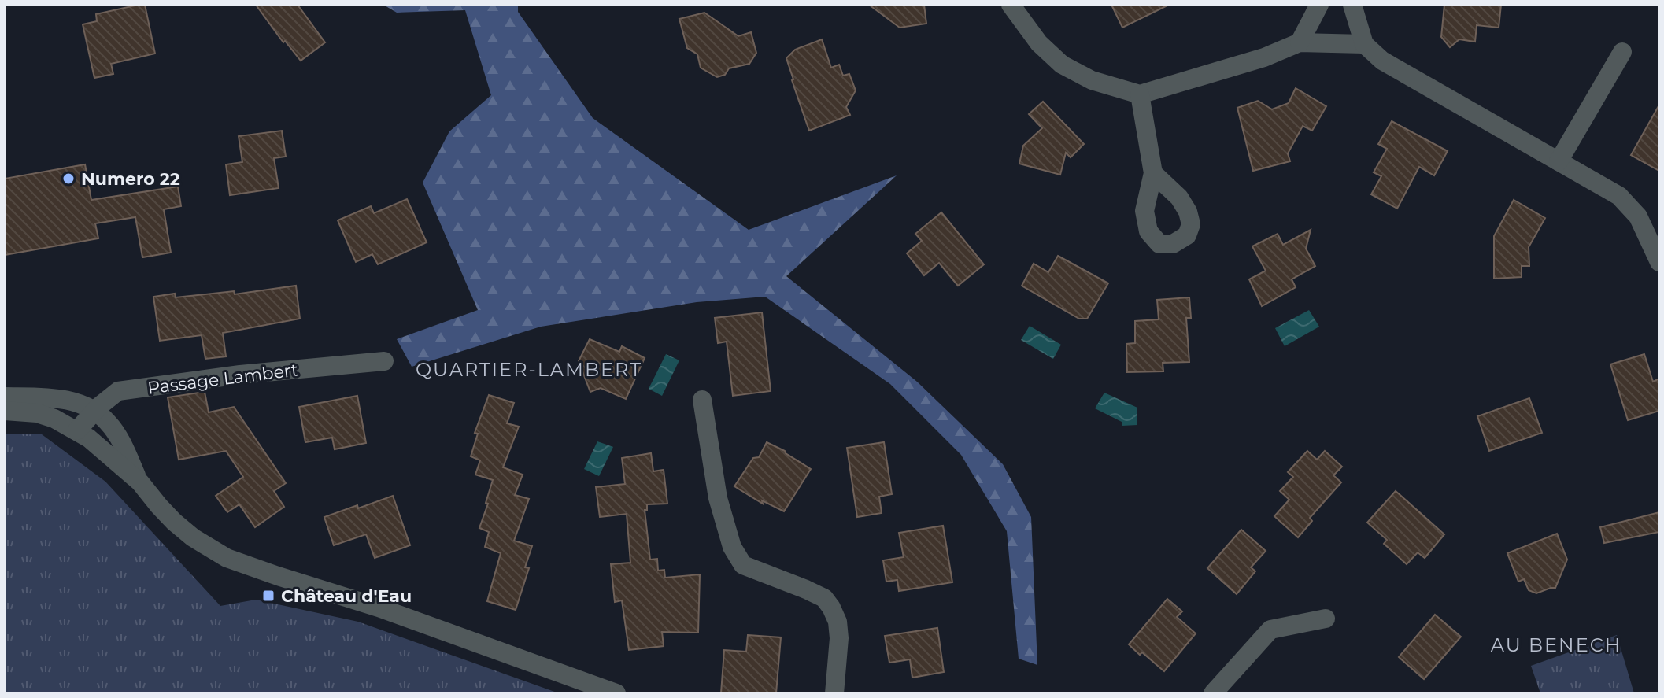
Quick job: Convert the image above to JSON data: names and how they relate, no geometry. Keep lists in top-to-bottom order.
{
  "streets": {
    "street": ["Passage Lambert"]
  },
  "districts": ["QUARTIER-LAMBERT", "AU BENECH"],
  "places": {
    "other": ["Numero 22"],
    "transit": ["Château d'Eau"]
  }
}
